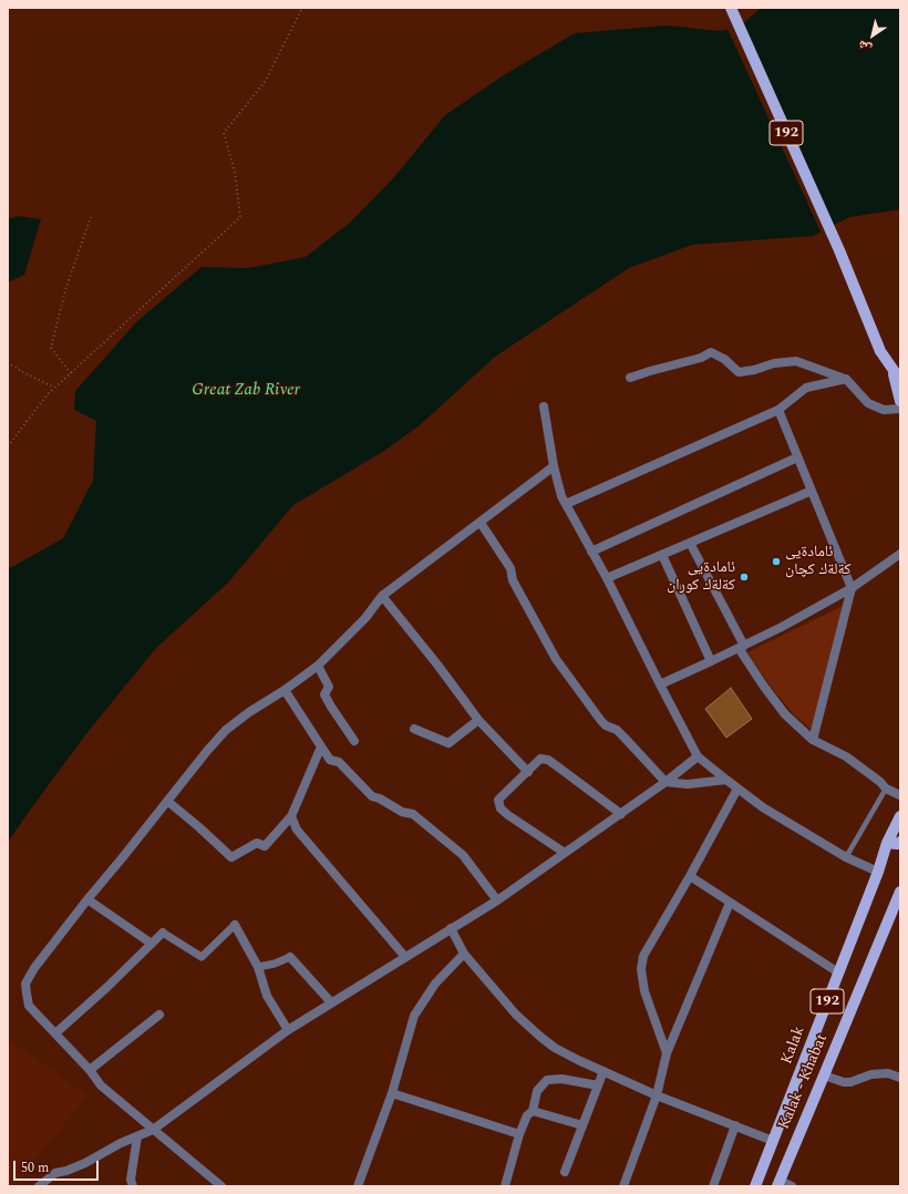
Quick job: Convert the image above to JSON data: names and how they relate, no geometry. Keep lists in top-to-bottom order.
{
  "streets": {
    "main road": ["192", "Kalak", "Kalak - Khabat"]
  },
  "water": ["Great Zab River"],
  "places": ["ئامادةيى كةلةك كچان", "ئامادةيى كةلةك كوران"],
  "scale_bar": "50 m",
  "north": "bottom left"
}
